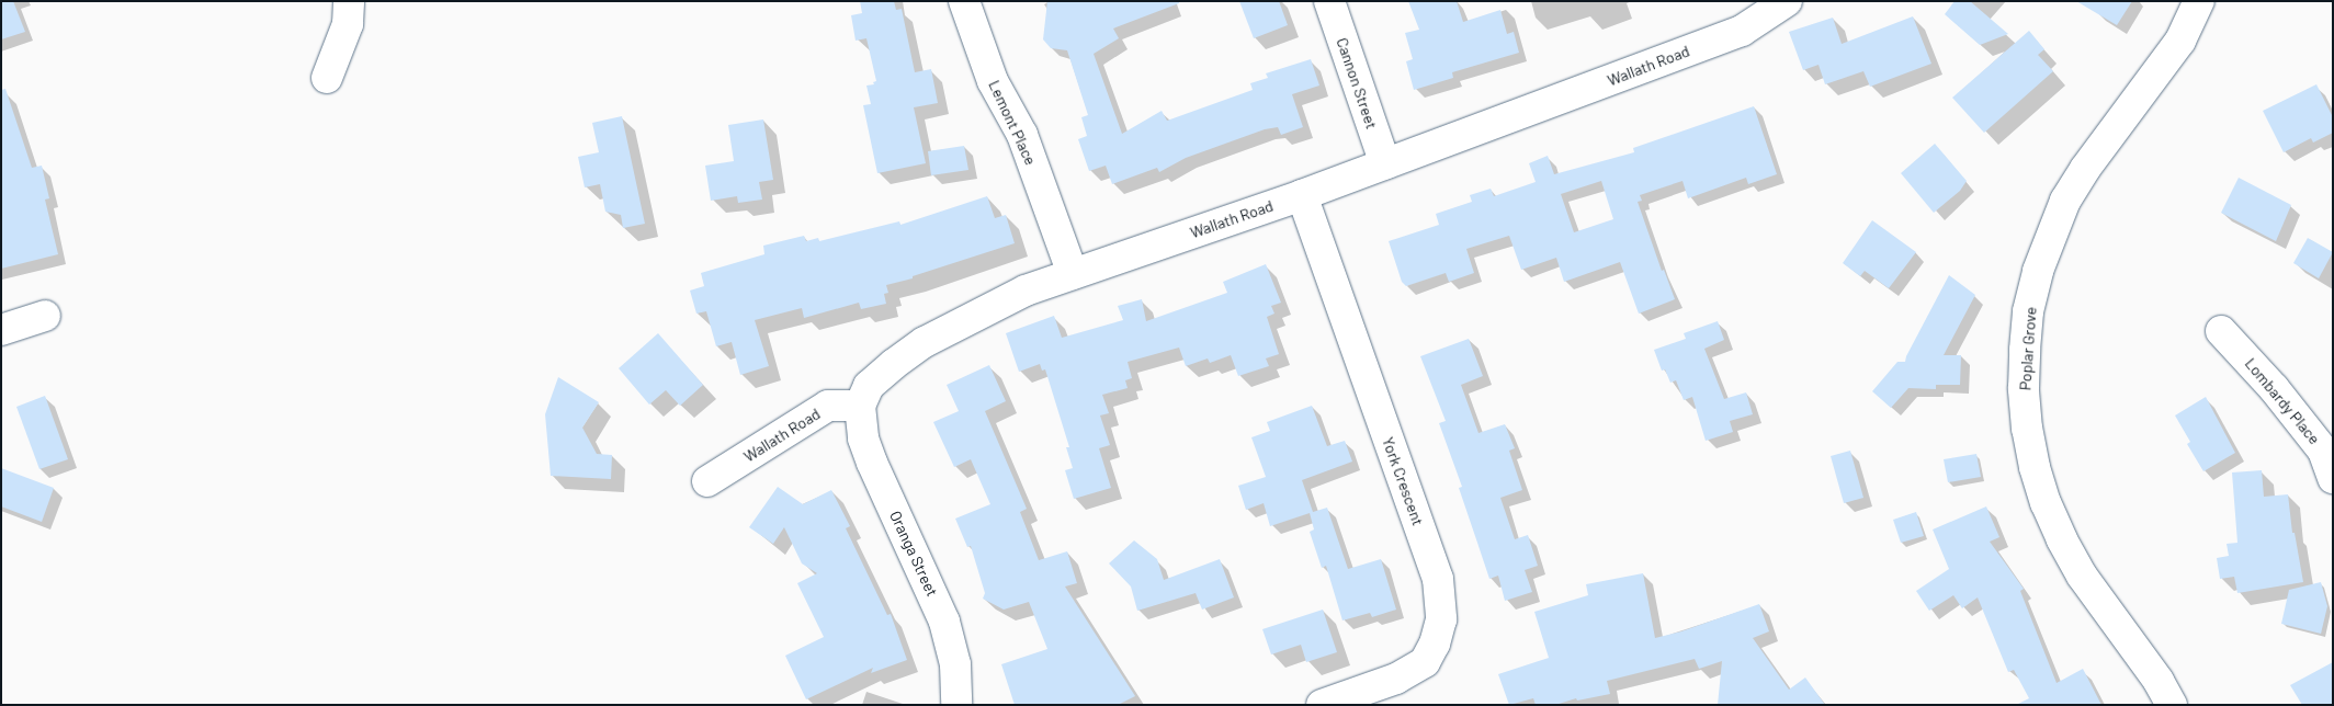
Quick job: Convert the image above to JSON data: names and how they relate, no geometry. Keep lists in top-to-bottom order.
{
  "streets": {
    "street": [
      "Wallath Road",
      "Cannon Street",
      "Lemont Place",
      "Poplar Grove",
      "Lombardy Place",
      "York Crescent",
      "Oranga Street"
    ]
  },
  "crossings": [
    ["Wallath Road", "Cannon Street"],
    ["Wallath Road", "Lemont Place"],
    ["Wallath Road", "York Crescent"],
    ["Wallath Road", "Oranga Street"]
  ]
}
